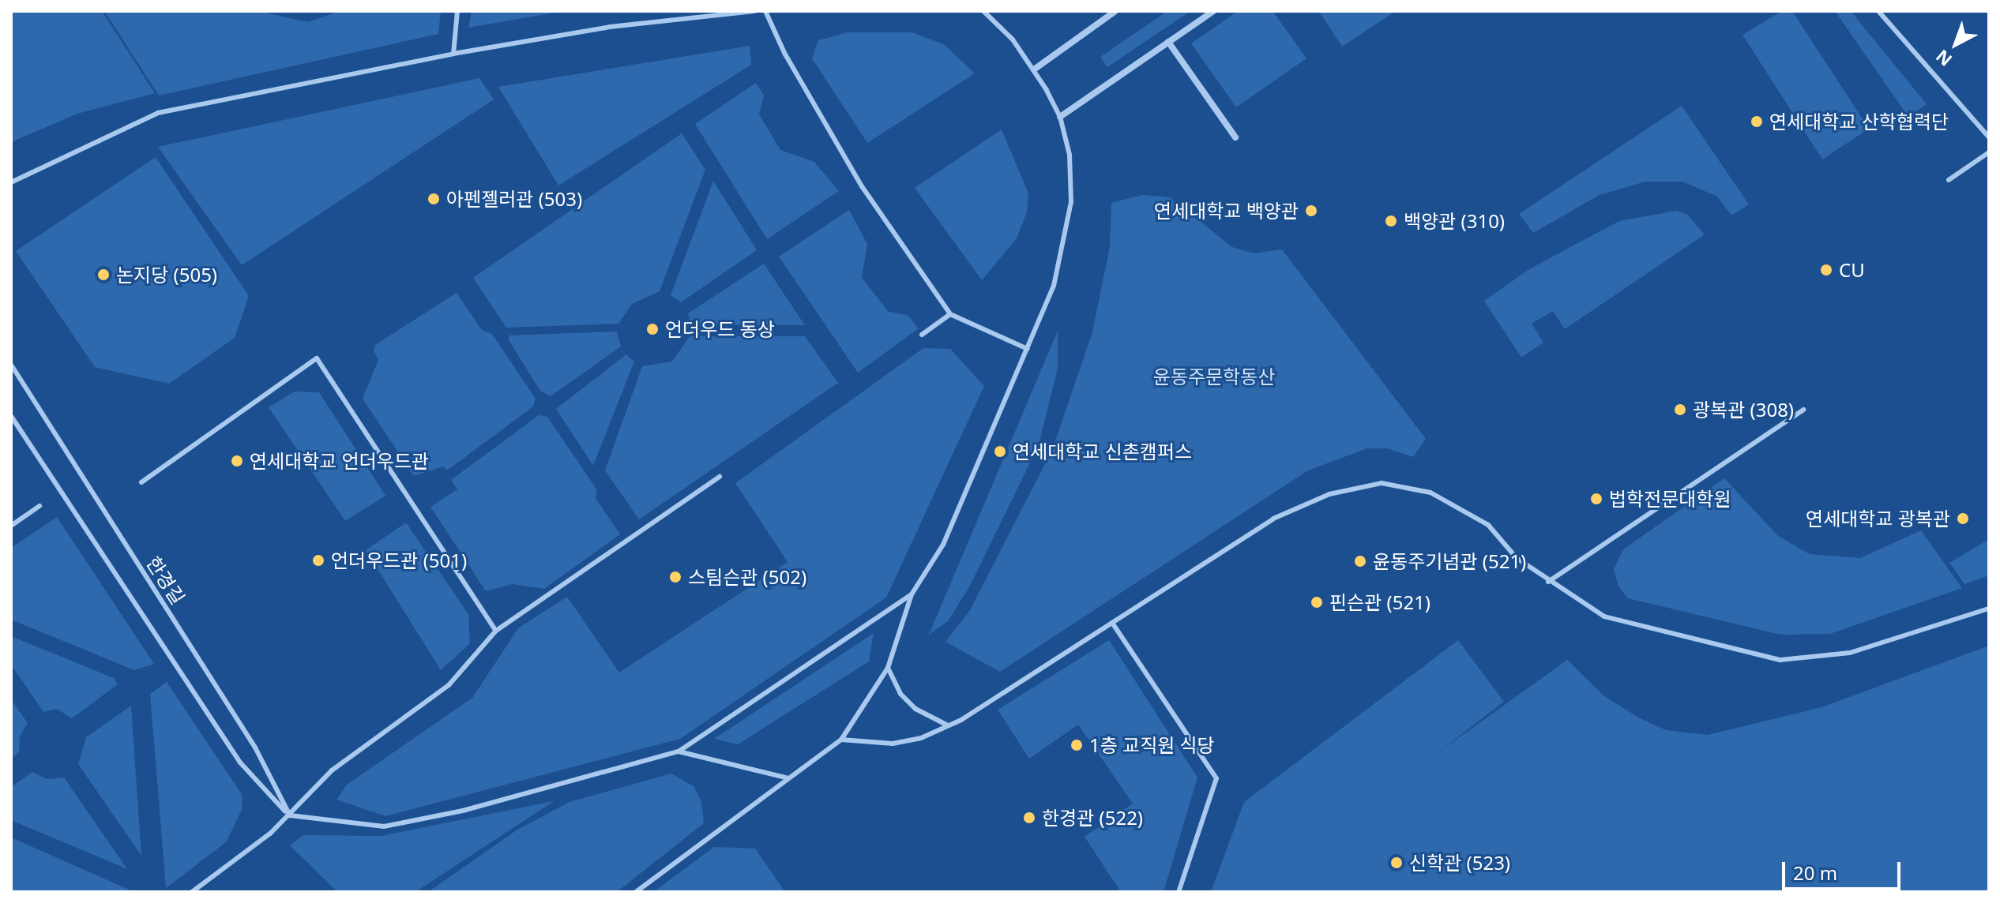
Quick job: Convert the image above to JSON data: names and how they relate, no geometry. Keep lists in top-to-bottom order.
{
  "streets": {
    "lane": ["한경길"]
  },
  "parks": ["윤동주문학동산"],
  "places": [
    "연세대학교 산학협력단",
    "아펜젤러관 (503)",
    "연세대학교 백양관",
    "백양관 (310)",
    "CU",
    "논지당 (505)",
    "언더우드 동상",
    "광복관 (308)",
    "연세대학교 신촌캠퍼스",
    "연세대학교 언더우드관",
    "법학전문대학원",
    "연세대학교 광복관",
    "언더우드관 (501)",
    "윤동주기념관 (521)",
    "스팀슨관 (502)",
    "핀슨관 (521)",
    "1층 교직원 식당",
    "한경관 (522)",
    "신학관 (523)"
  ],
  "scale_bar": "20 m",
  "north": "bottom left"
}
